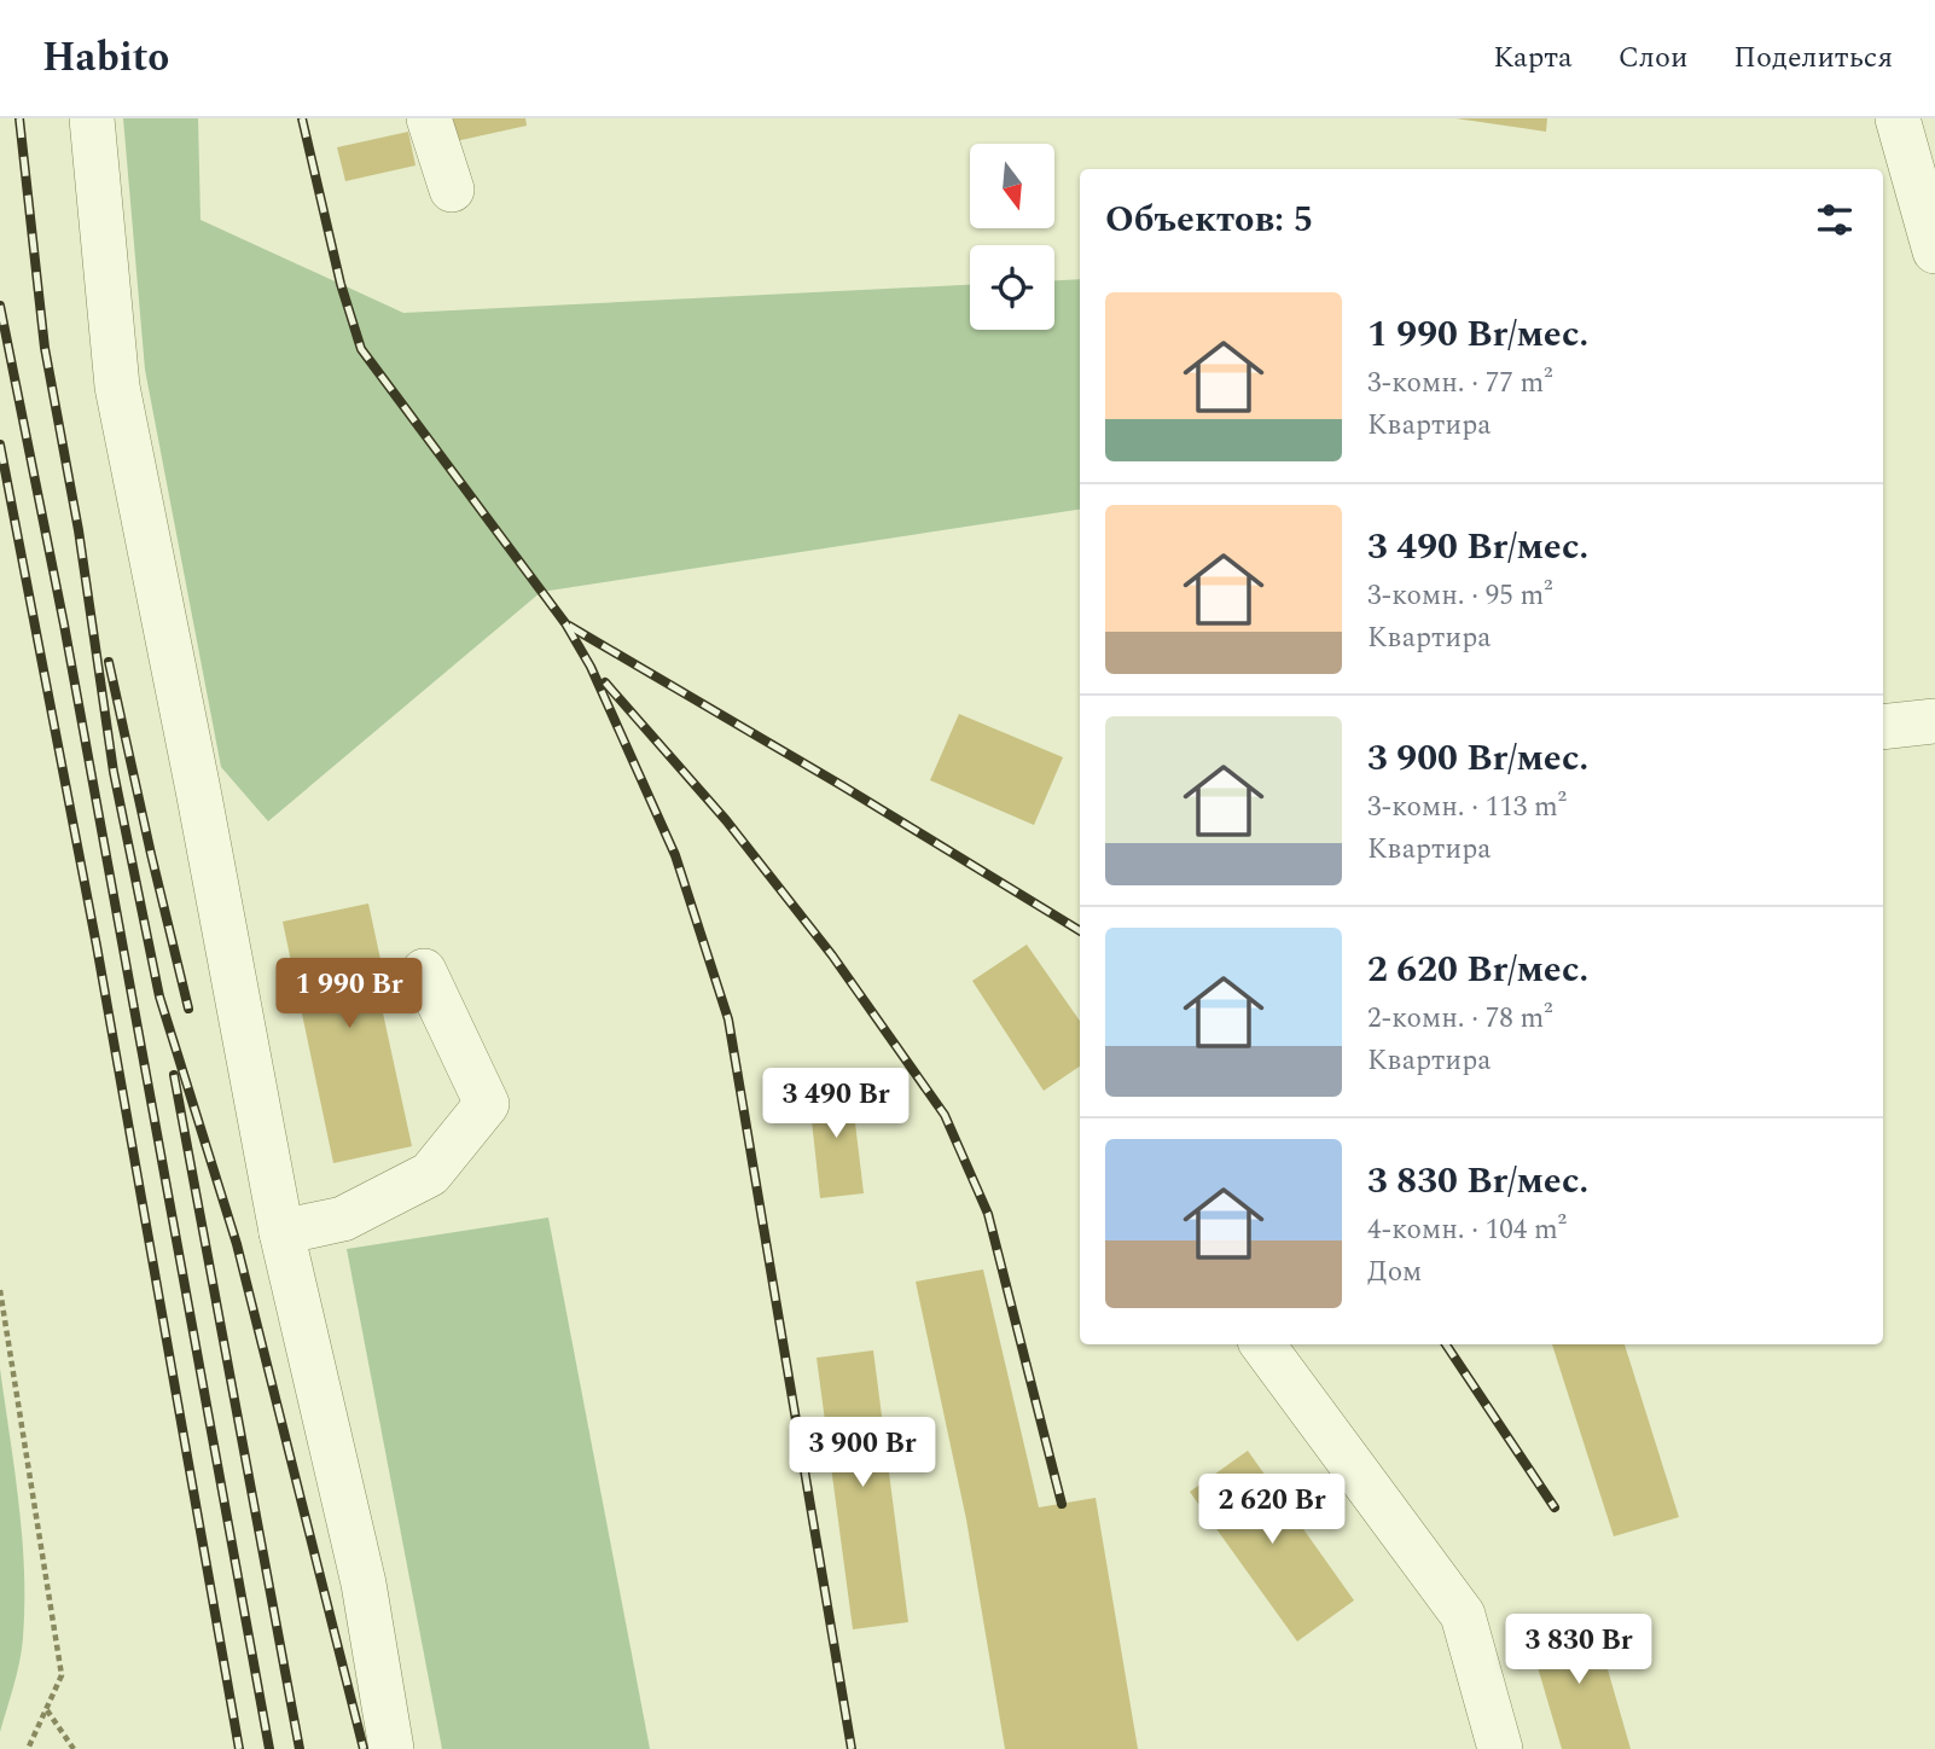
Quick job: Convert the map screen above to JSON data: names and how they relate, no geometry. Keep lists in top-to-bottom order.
{
  "north": "bottom",
  "page": {
    "header": "Habito",
    "nav": ["Карта", "Слои", "Поделиться"],
    "heading": "Объектов: 5",
    "list": [
      {
        "name": "1 990 Br/мес.",
        "note": "3-комн. · 77 m² · Квартира"
      },
      {
        "name": "3 490 Br/мес.",
        "note": "3-комн. · 95 m² · Квартира"
      },
      {
        "name": "3 900 Br/мес.",
        "note": "3-комн. · 113 m² · Квартира"
      },
      {
        "name": "2 620 Br/мес.",
        "note": "2-комн. · 78 m² · Квартира"
      },
      {
        "name": "3 830 Br/мес.",
        "note": "4-комн. · 104 m² · Дом"
      }
    ],
    "price": [
      "1 990 Br",
      "3 490 Br",
      "3 900 Br",
      "2 620 Br",
      "3 830 Br"
    ]
  }
}
